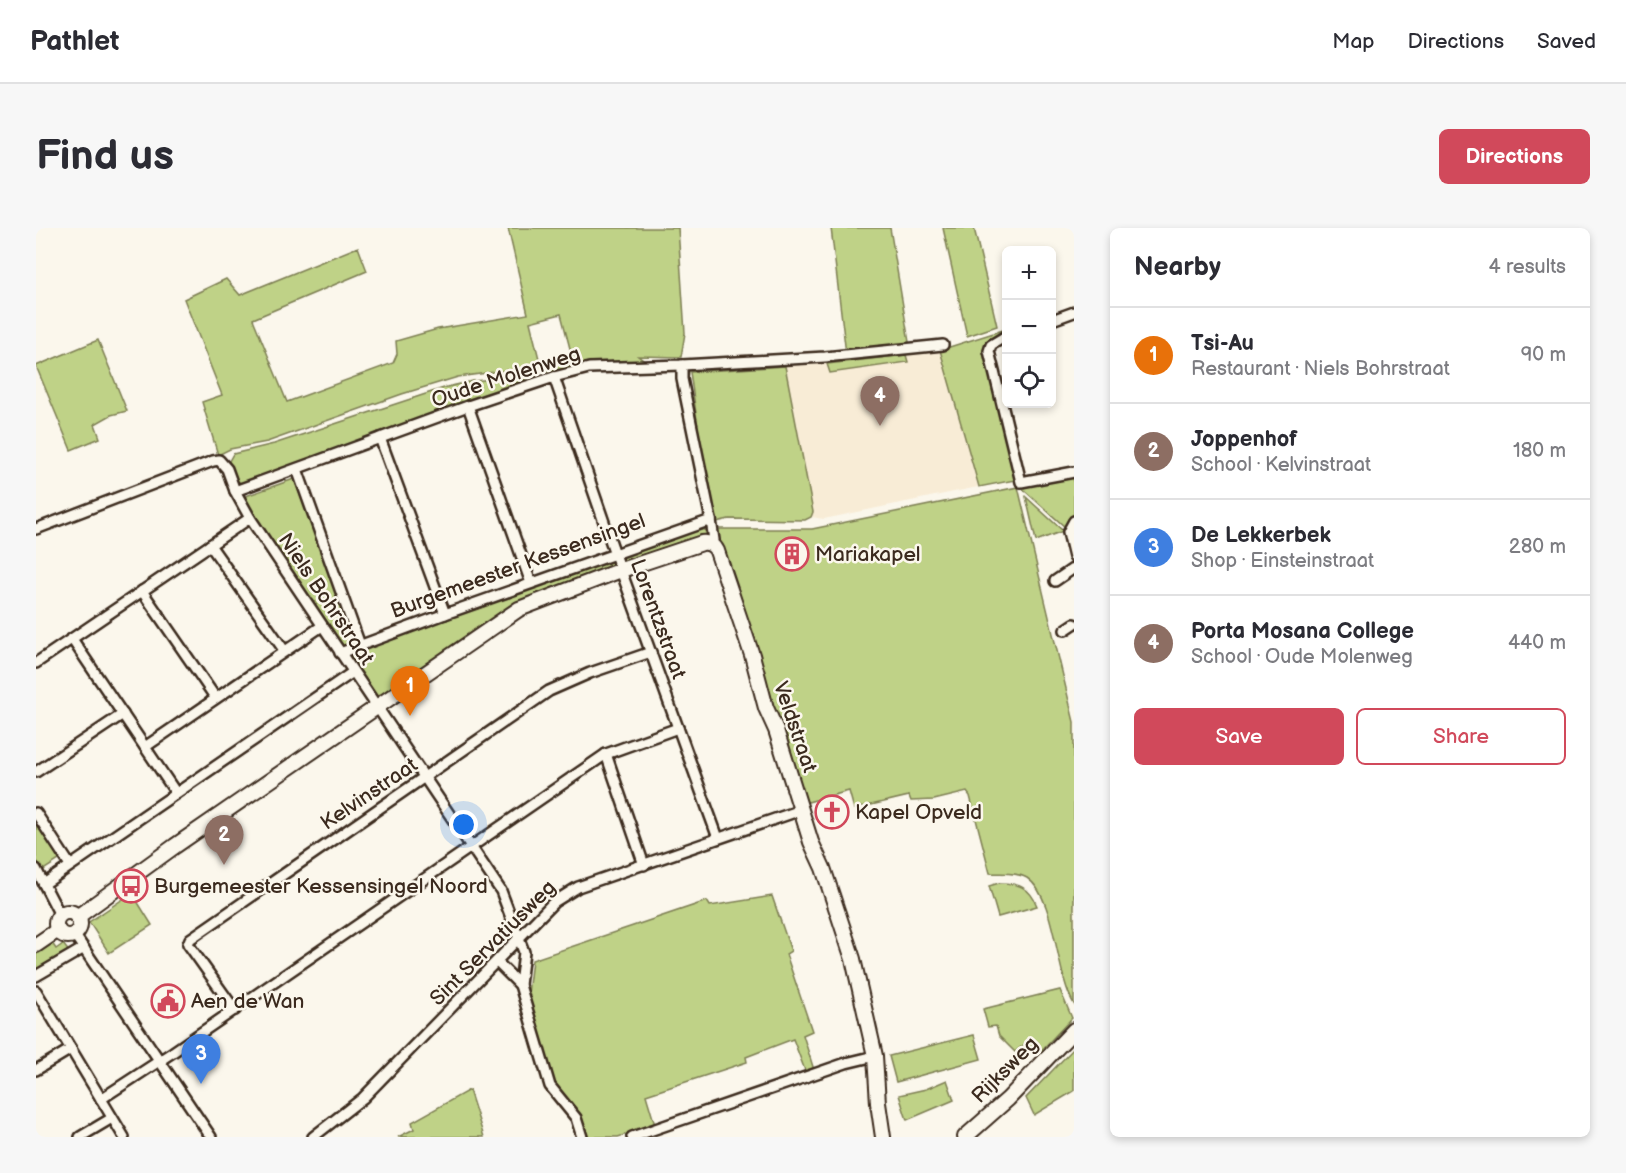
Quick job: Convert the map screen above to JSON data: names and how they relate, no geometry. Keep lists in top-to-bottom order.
{
  "streets": {
    "street": [
      "Oude Molenweg",
      "Burgemeester Kessensingel",
      "Niels Bohrstraat",
      "Lorentzstraat",
      "Veldstraat",
      "Kelvinstraat",
      "Sint Servatiusweg",
      "Rijksweg"
    ]
  },
  "crossings": [
    ["Oude Molenweg", "Niels Bohrstraat"],
    ["Oude Molenweg", "Lorentzstraat"],
    ["Oude Molenweg", "Veldstraat"],
    ["Burgemeester Kessensingel", "Niels Bohrstraat"],
    ["Burgemeester Kessensingel", "Lorentzstraat"],
    ["Burgemeester Kessensingel", "Veldstraat"],
    ["Niels Bohrstraat", "Kelvinstraat"],
    ["Niels Bohrstraat", "Sint Servatiusweg"],
    ["Lorentzstraat", "Kelvinstraat"],
    ["Lorentzstraat", "Sint Servatiusweg"],
    ["Veldstraat", "Sint Servatiusweg"]
  ],
  "places": {
    "building": ["Mariakapel"],
    "church": ["Kapel Opveld"],
    "bus stop": ["Burgemeester Kessensingel Noord"],
    "public building": ["Aen de Wan"]
  },
  "page": {
    "header": "Pathlet",
    "nav": ["Map", "Directions", "Saved"],
    "buttons": [
      "Directions",
      ["Save", "Share"]
    ],
    "title": "Find us",
    "heading": ["Nearby", "4 results"],
    "map_buttons": ["+", "−"],
    "list": [
      {
        "mark": "1",
        "name": "Tsi-Au",
        "note": "Restaurant · Niels Bohrstraat",
        "value": "90 m"
      },
      {
        "mark": "2",
        "name": "Joppenhof",
        "note": "School · Kelvinstraat",
        "value": "180 m"
      },
      {
        "mark": "3",
        "name": "De Lekkerbek",
        "note": "Shop · Einsteinstraat",
        "value": "280 m"
      },
      {
        "mark": "4",
        "name": "Porta Mosana College",
        "note": "School · Oude Molenweg",
        "value": "440 m"
      }
    ],
    "pins": [
      "4",
      "1",
      "2",
      "3"
    ]
  }
}
